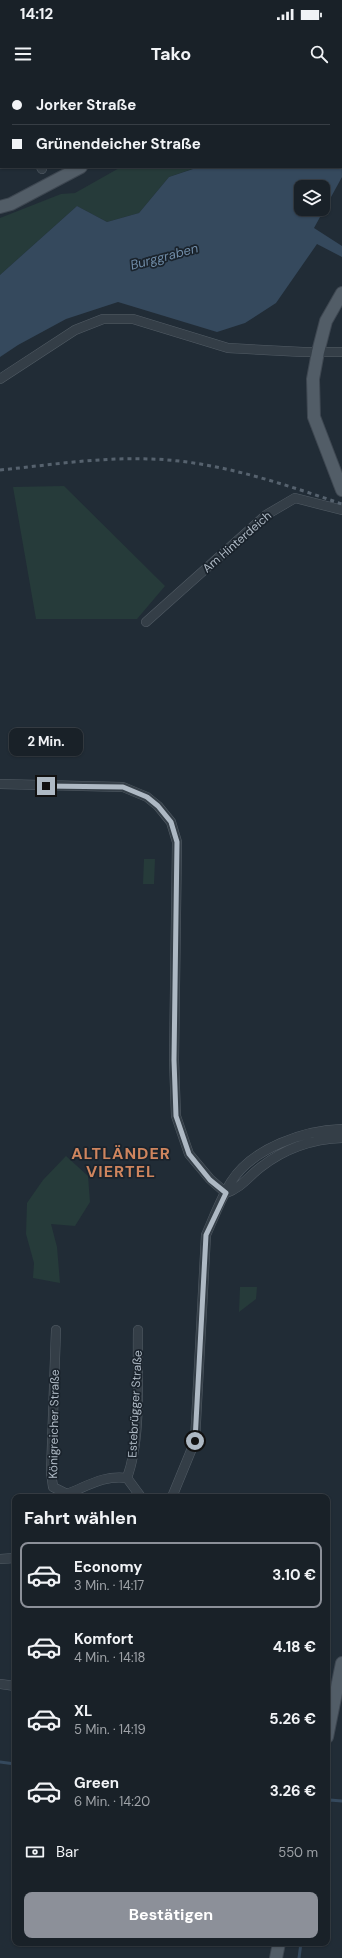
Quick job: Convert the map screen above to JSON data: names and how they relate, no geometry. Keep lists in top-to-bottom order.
{
  "streets": {
    "street": ["Am Hinterdeich", "Estebrügger Straße", "Königreicher Straße"]
  },
  "crossings": [
    ["Estebrügger Straße", "Königreicher Straße"]
  ],
  "districts": ["ALTLÄNDER VIERTEL"],
  "water": ["Burggraben"],
  "page": {
    "status": "14:12",
    "header": "Tako",
    "banner": ["Jorker Straße", "Grünendeicher Straße"],
    "bubble": "2 Min.",
    "heading": "Fahrt wählen",
    "list": [
      {
        "name": "Economy",
        "note": "3 Min. · 14:17",
        "value": "3.10 €"
      },
      {
        "name": "Komfort",
        "note": "4 Min. · 14:18",
        "value": "4.18 €"
      },
      {
        "name": "XL",
        "note": "5 Min. · 14:19",
        "value": "5.26 €"
      },
      {
        "name": "Green",
        "note": "6 Min. · 14:20",
        "value": "3.26 €"
      }
    ],
    "pay": ["Bar", "550 m"],
    "buttons": "Bestätigen"
  }
}
